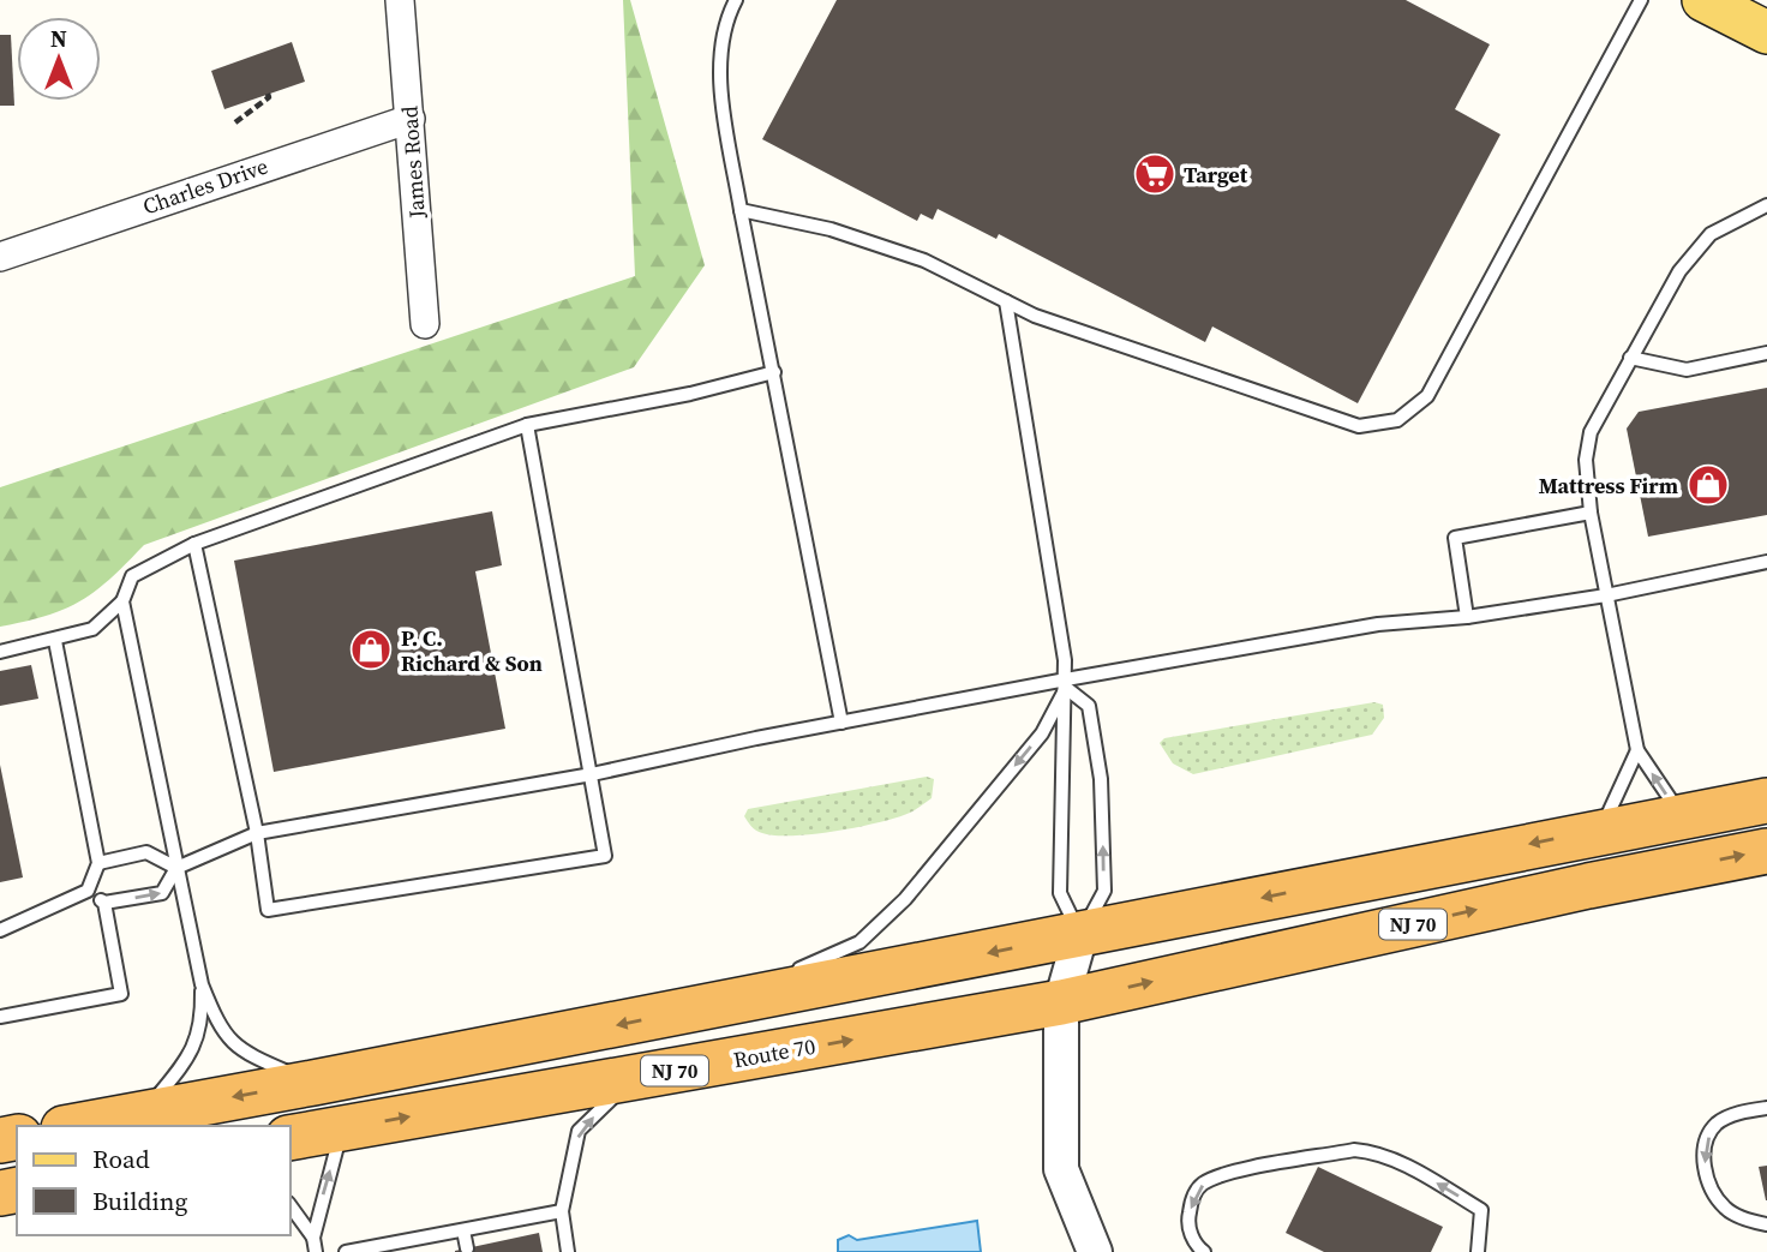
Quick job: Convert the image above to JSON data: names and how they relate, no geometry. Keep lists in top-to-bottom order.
{
  "streets": {
    "highway": ["NJ 70", "Route 70"],
    "street": ["James Road", "Charles Drive"]
  },
  "crossings": [
    ["James Road", "Charles Drive"],
    ["NJ 70", "Route 70"]
  ],
  "places": {
    "supermarket": ["Target"],
    "shop": ["Mattress Firm", "P. C. Richard & Son"]
  },
  "legend": ["Road", "Building"],
  "north": "top"
}
